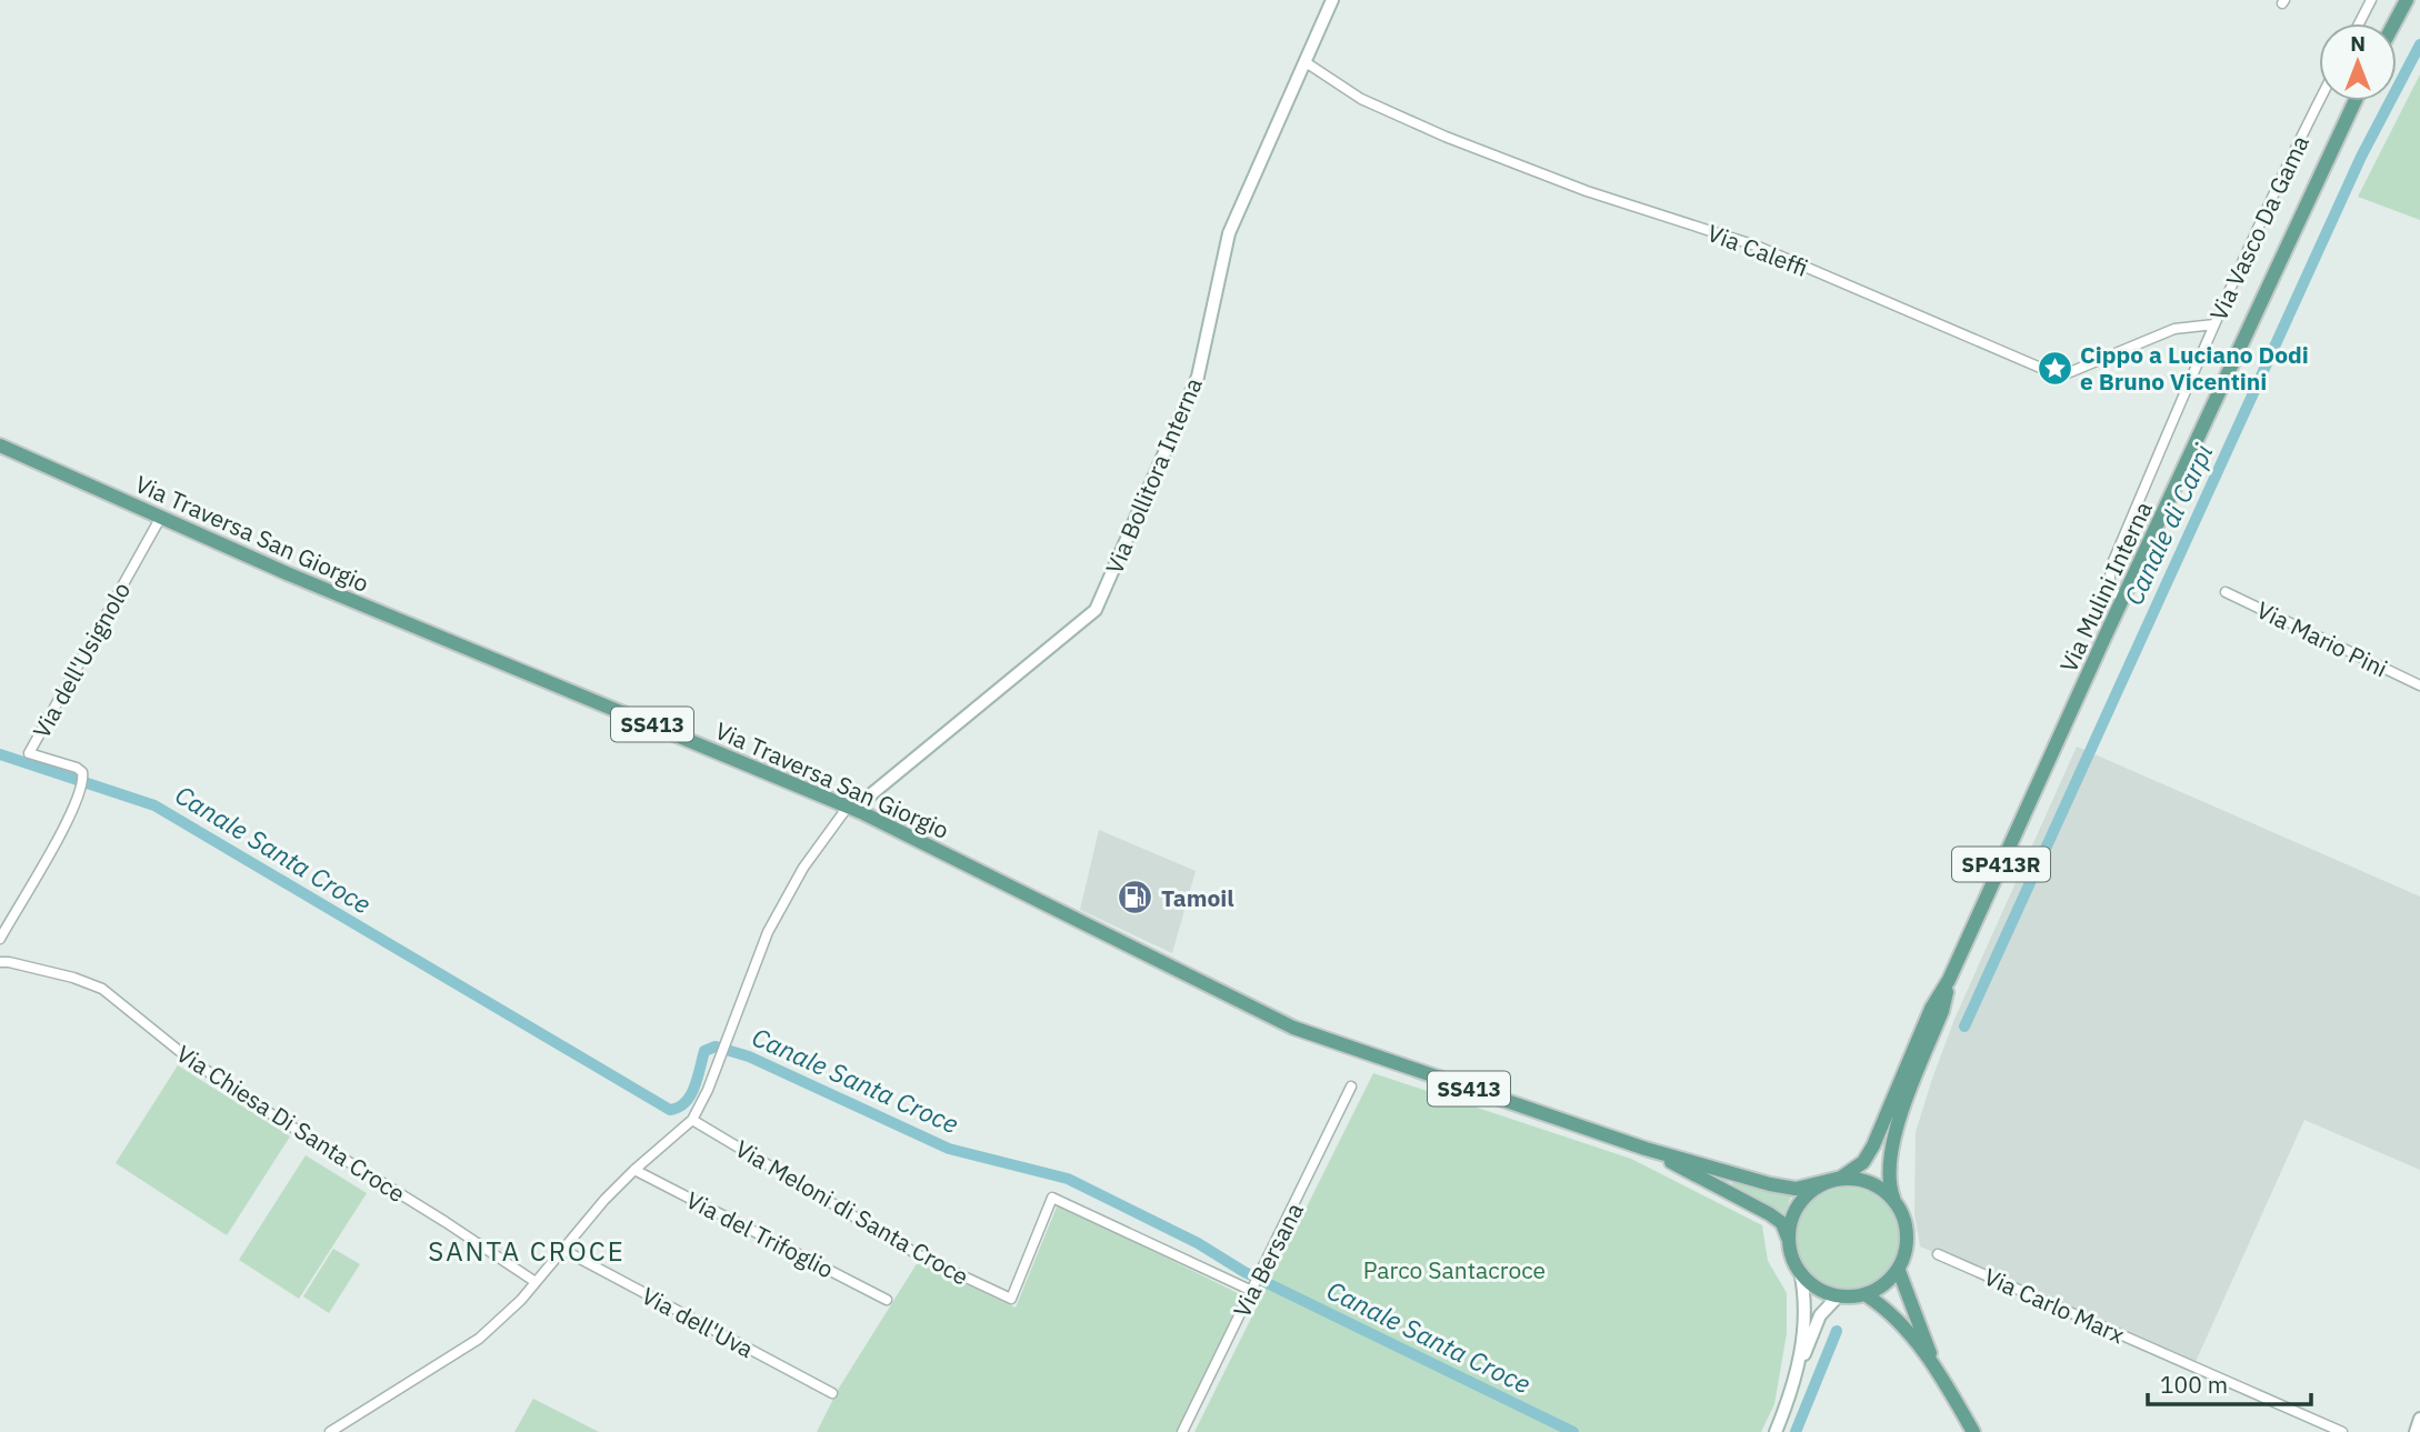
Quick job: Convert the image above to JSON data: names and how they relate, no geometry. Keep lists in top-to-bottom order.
{
  "streets": {
    "main road": [
      "Via Traversa San Giorgio",
      "Via Mulini Interna",
      "SS413",
      "SP413R"
    ],
    "street": [
      "Via Vasco Da Gama",
      "Via Caleffi",
      "Via Bollitora Interna",
      "Via Mario Pini",
      "Via dell'Usignolo",
      "Via Chiesa Di Santa Croce",
      "Via Meloni di Santa Croce",
      "Via del Trifoglio",
      "Via Bersana",
      "Via Carlo Marx",
      "Via dell'Uva"
    ]
  },
  "crossings": [
    ["Via Vasco Da Gama", "Via Caleffi"],
    ["Via Vasco Da Gama", "Via Mulini Interna"],
    ["Via Caleffi", "Via Bollitora Interna"],
    ["Via Bollitora Interna", "Via Traversa San Giorgio"],
    ["Via Traversa San Giorgio", "Via Mulini Interna"],
    ["Via Traversa San Giorgio", "Via dell'Usignolo"],
    ["Via Traversa San Giorgio", "SS413"],
    ["Via Mulini Interna", "SS413"],
    ["Via Meloni di Santa Croce", "Via Bersana"]
  ],
  "districts": ["SANTA CROCE"],
  "water": ["Canale di Carpi", "Canale Santa Croce"],
  "parks": ["Parco Santacroce"],
  "places": {
    "place": ["Cippo a Luciano Dodi e Bruno Vicentini"],
    "fuel station": ["Tamoil"]
  },
  "scale_bar": "100 m",
  "north": "top"
}
